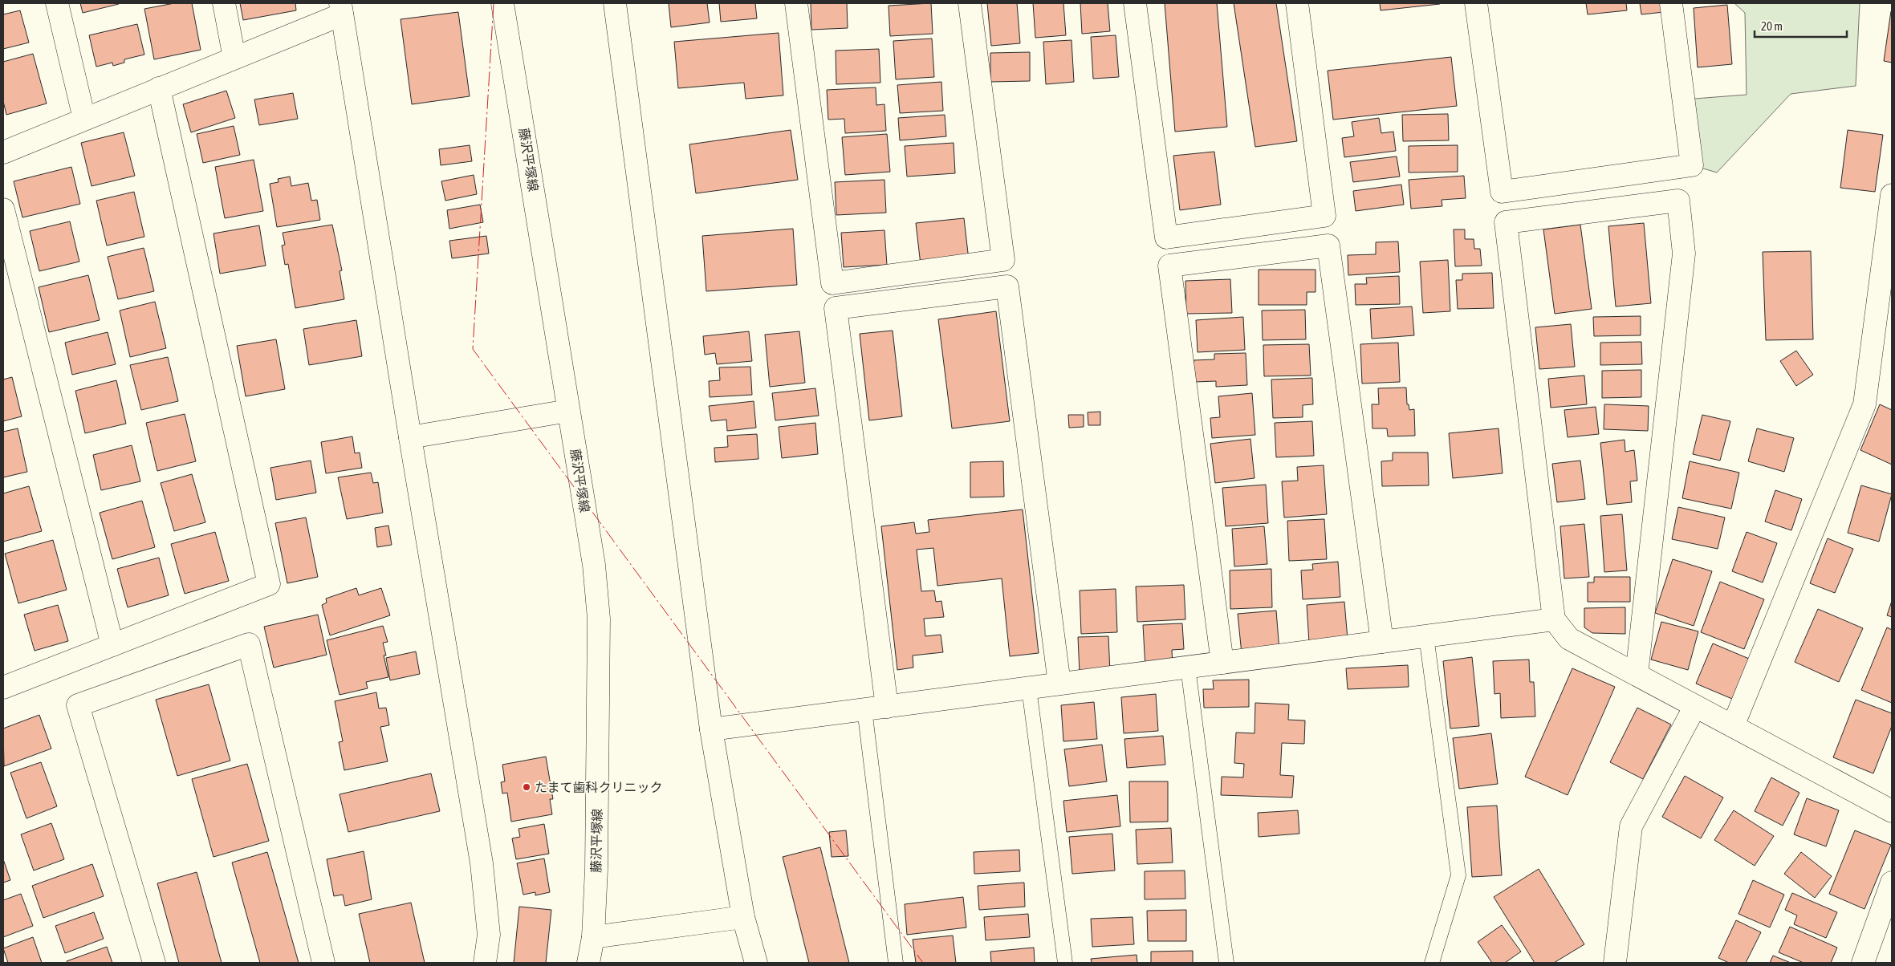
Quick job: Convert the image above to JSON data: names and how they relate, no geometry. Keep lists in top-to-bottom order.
{
  "streets": {
    "street": ["藤沢平塚線"]
  },
  "places": ["たまて歯科クリニック"],
  "scale_bar": "20 m"
}
